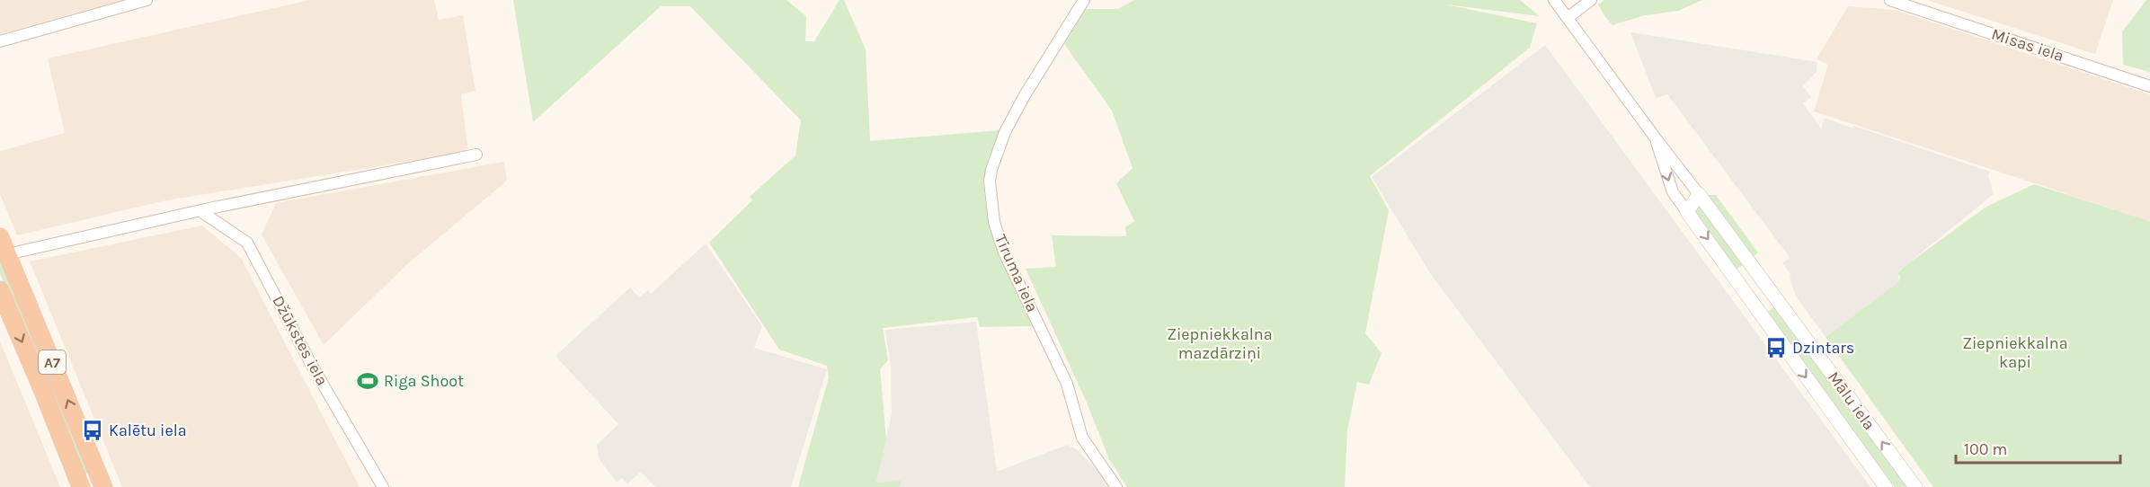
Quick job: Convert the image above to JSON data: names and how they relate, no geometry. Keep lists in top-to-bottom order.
{
  "streets": {
    "highway": ["A7"],
    "street": [
      "Misas iela",
      "Tīruma iela",
      "Džūkstes iela",
      "Mālu iela"
    ]
  },
  "parks": ["Ziepniekkalna mazdārziņi", "Ziepniekkalna kapi"],
  "places": {
    "bus stop": ["Dzintars", "Kalētu iela"],
    "sports": ["Riga Shoot"]
  },
  "scale_bar": "100 m"
}
